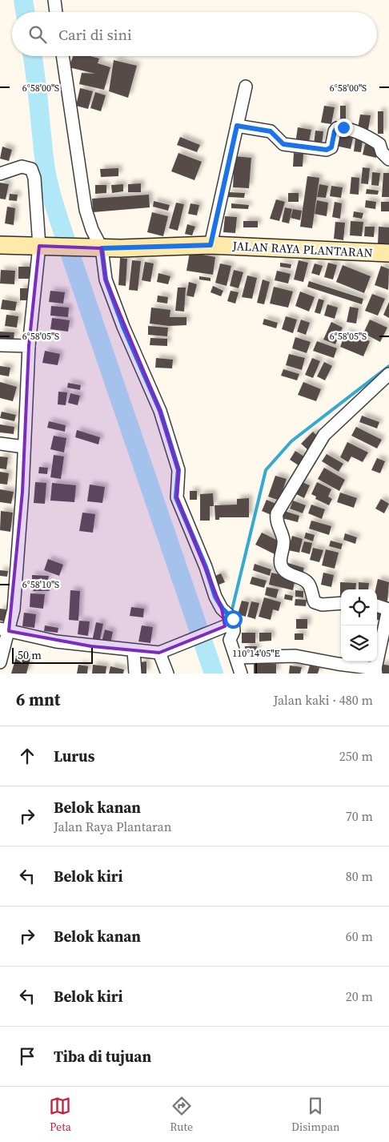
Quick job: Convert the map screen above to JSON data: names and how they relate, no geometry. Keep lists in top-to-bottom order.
{
  "streets": {
    "main road": ["JALAN RAYA PLANTARAN"]
  },
  "scale_bar": "50 m",
  "page": {
    "search": "Cari di sini",
    "scale": "50 m",
    "heading": ["6 mnt", "Jalan kaki · 480 m"],
    "list": [
      ["Lurus", "250 m"],
      ["Belok kanan", "Jalan Raya Plantaran", "70 m"],
      ["Belok kiri", "80 m"],
      ["Belok kanan", "60 m"],
      ["Belok kiri", "20 m"],
      "Tiba di tujuan"
    ],
    "nav": ["Peta", "Rute", "Disimpan"]
  },
  "coordinates": [
    "6°58'00\"S",
    "6°58'05\"S",
    "6°58'10\"S",
    "110°14'05\"E"
  ]
}
